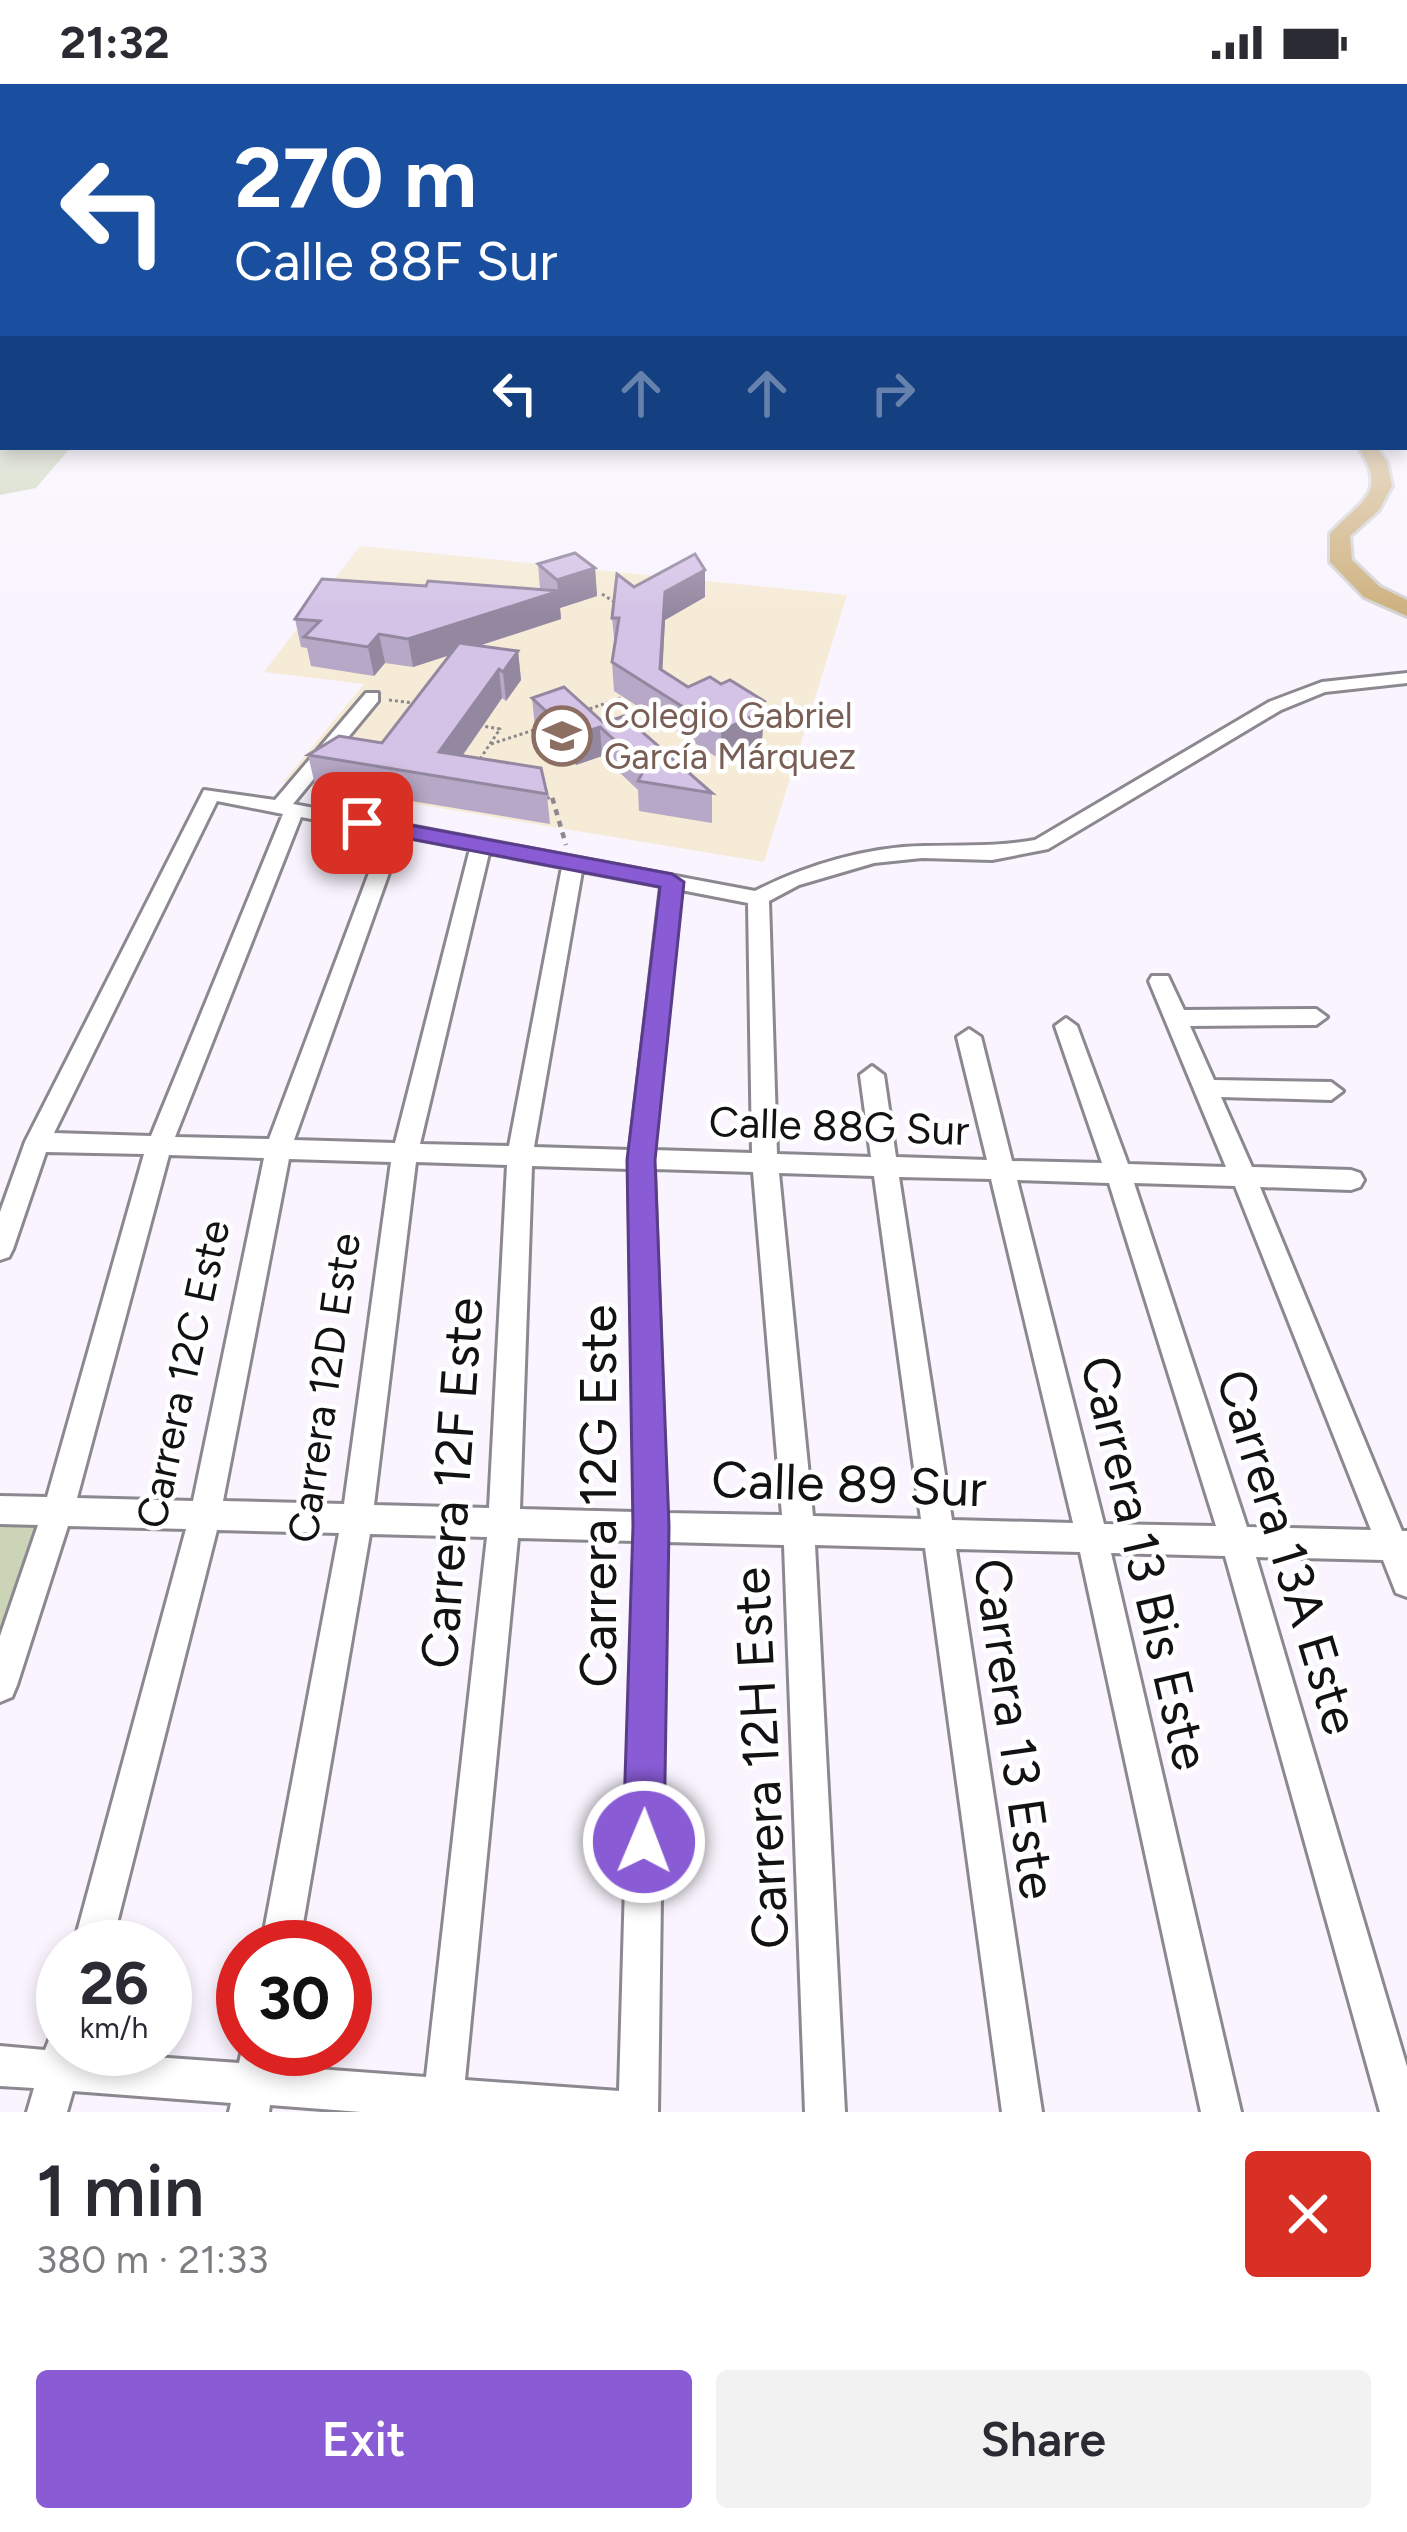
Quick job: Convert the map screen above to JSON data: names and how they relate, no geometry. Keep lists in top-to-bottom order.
{
  "streets": {
    "street": [
      "Calle 88G Sur",
      "Carrera 12C Este",
      "Carrera 12D Este",
      "Carrera 12F Este",
      "Calle 89 Sur",
      "Carrera 12G Este",
      "Carrera 13A Este",
      "Carrera 13 Bis Este",
      "Carrera 13 Este",
      "Carrera 12H Este"
    ]
  },
  "crossings": [
    ["Calle 88G Sur", "Carrera 12C Este"],
    ["Calle 88G Sur", "Carrera 12D Este"],
    ["Calle 88G Sur", "Carrera 12F Este"],
    ["Calle 88G Sur", "Carrera 12G Este"],
    ["Calle 88G Sur", "Carrera 13A Este"],
    ["Calle 88G Sur", "Carrera 13 Bis Este"],
    ["Calle 88G Sur", "Carrera 13 Este"],
    ["Calle 88G Sur", "Carrera 12H Este"],
    ["Carrera 12C Este", "Calle 89 Sur"],
    ["Carrera 12D Este", "Calle 89 Sur"],
    ["Carrera 12F Este", "Calle 89 Sur"],
    ["Calle 89 Sur", "Carrera 12G Este"],
    ["Calle 89 Sur", "Carrera 13A Este"],
    ["Calle 89 Sur", "Carrera 13 Bis Este"],
    ["Calle 89 Sur", "Carrera 13 Este"],
    ["Calle 89 Sur", "Carrera 12H Este"]
  ],
  "places": {
    "school or university": ["Colegio Gabriel García Márquez"]
  },
  "page": {
    "status": "21:32",
    "turn": ["270 m", "Calle 88F Sur"],
    "speed": "26 km/h",
    "limit": "30",
    "heading": ["1 min", "380 m · 21:33"],
    "buttons": ["Exit", "Share"]
  }
}
